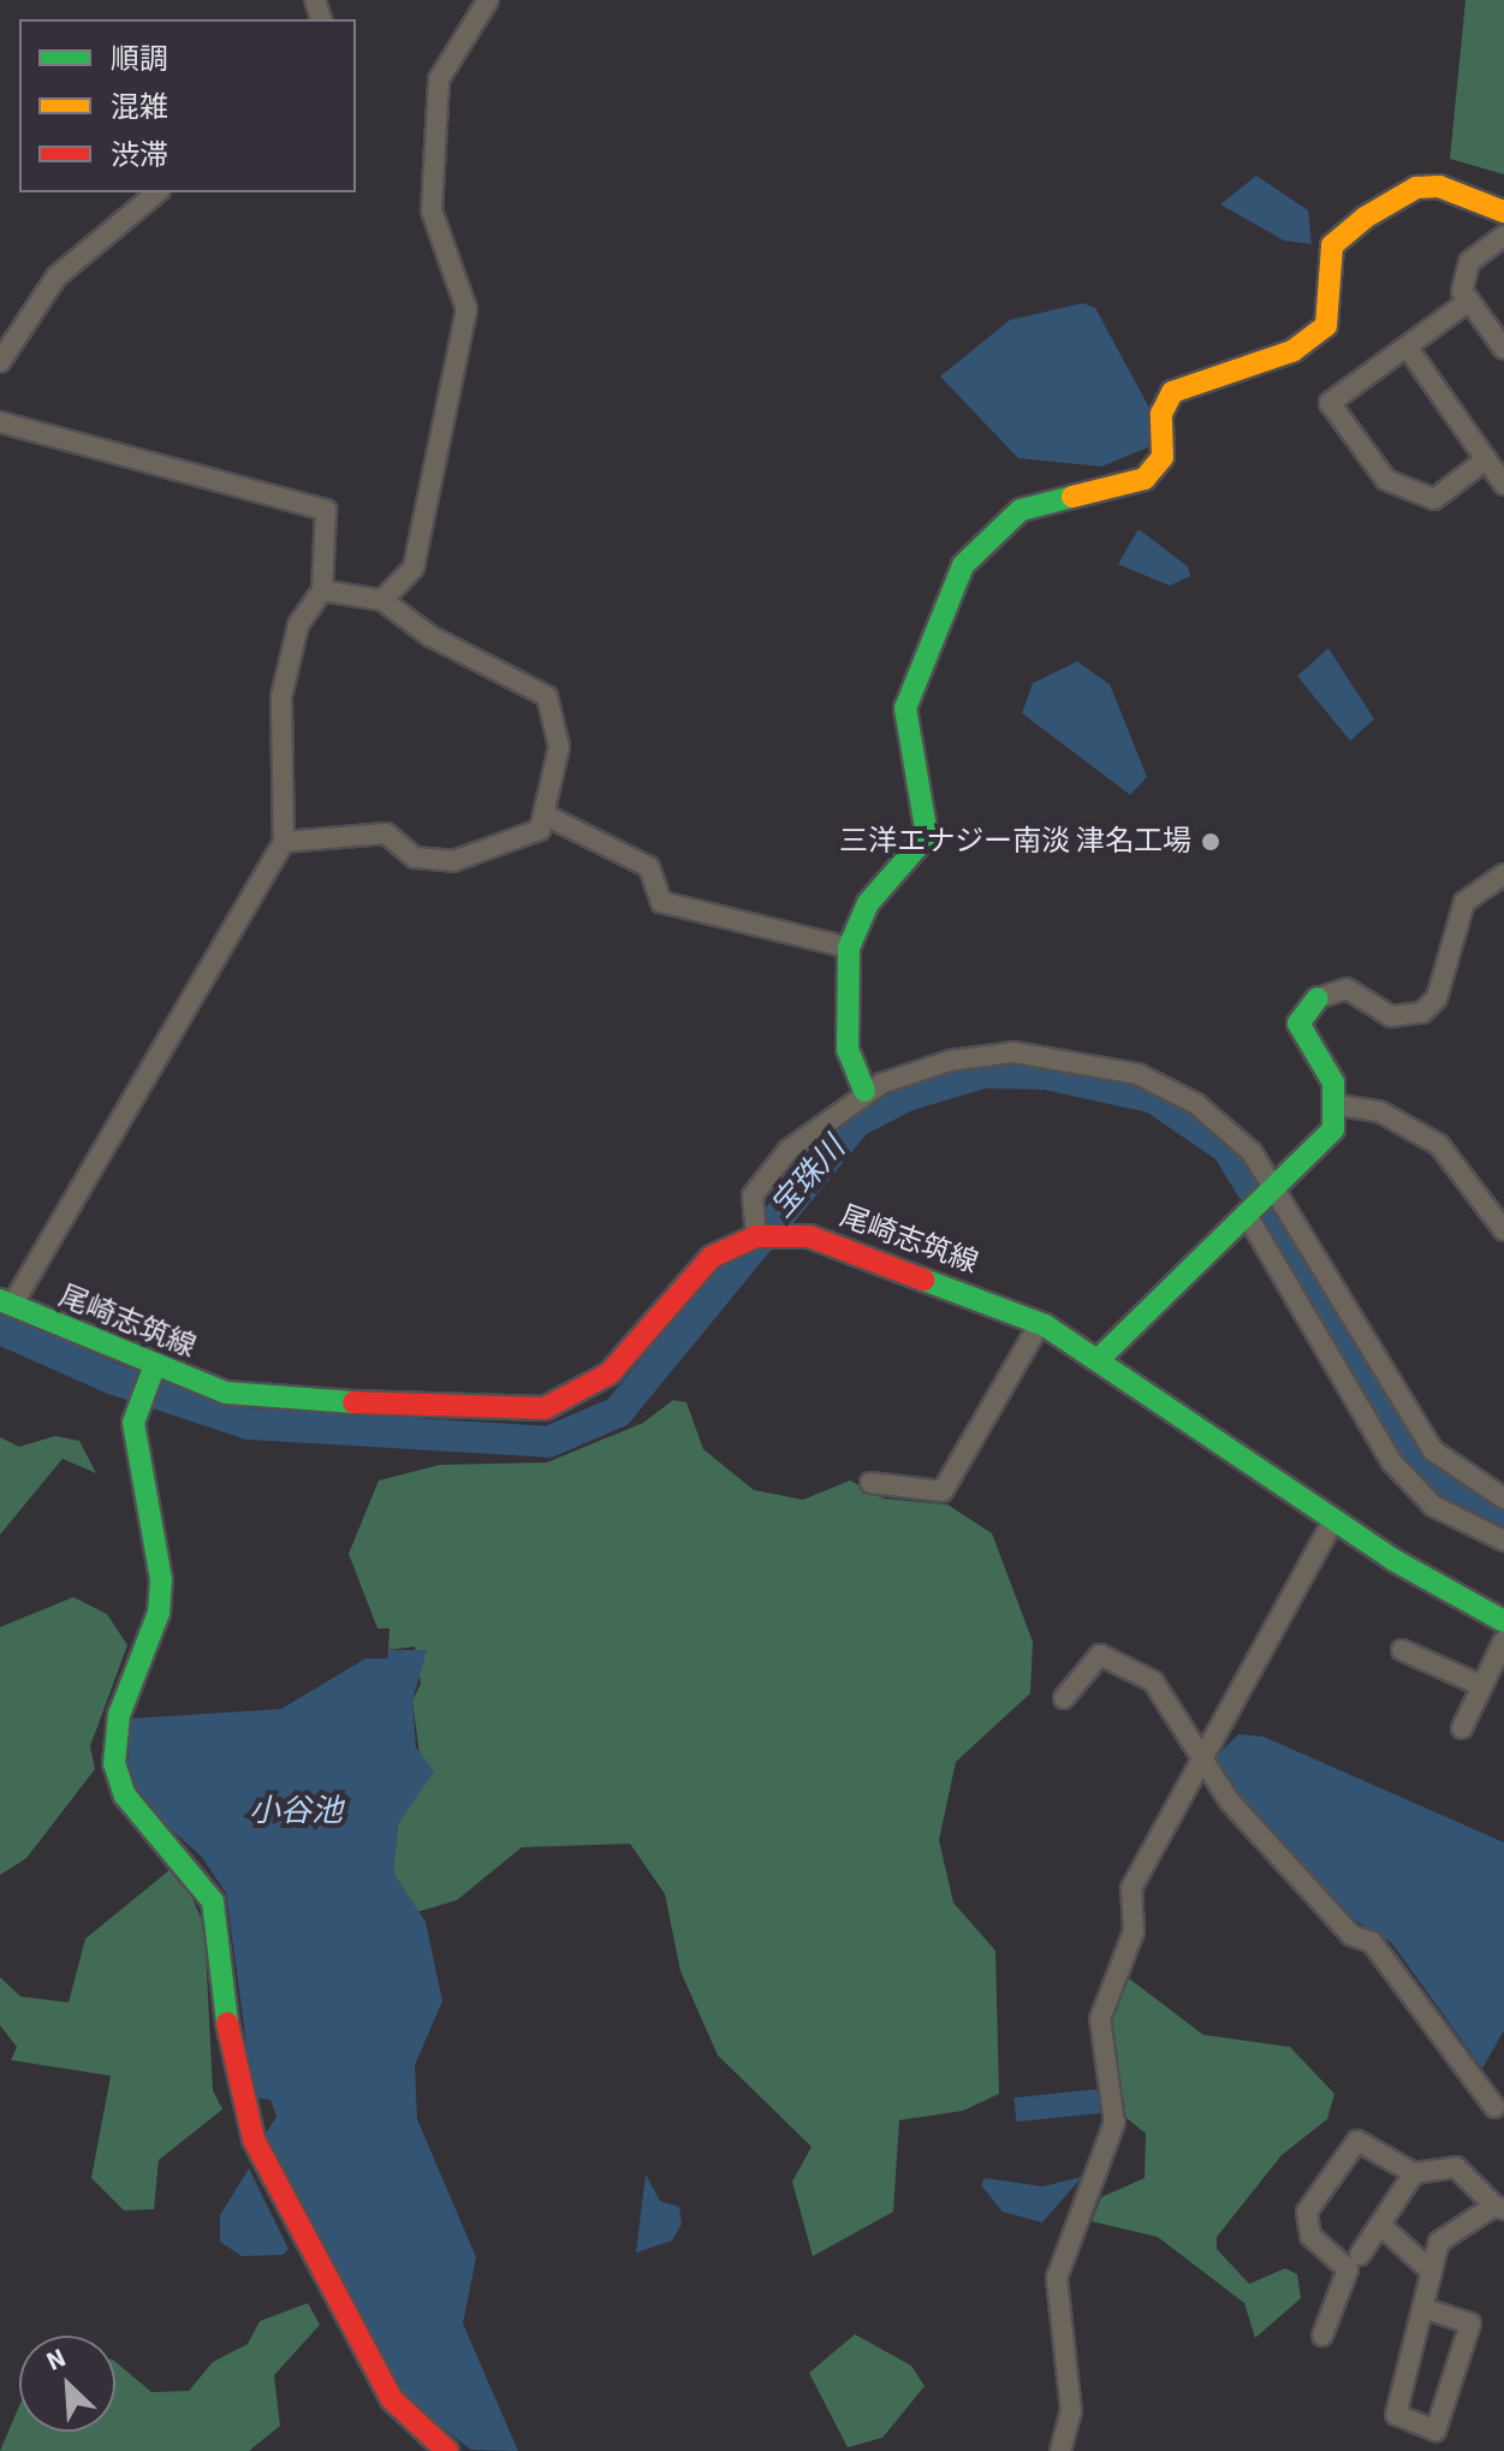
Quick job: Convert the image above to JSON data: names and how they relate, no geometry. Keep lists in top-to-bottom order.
{
  "streets": {
    "street": ["尾崎志筑線"]
  },
  "water": ["宝珠川", "小谷池"],
  "places": ["三洋エナジー南淡 津名工場"],
  "legend": ["順調", "混雑", "渋滞"],
  "north": "top left"
}
